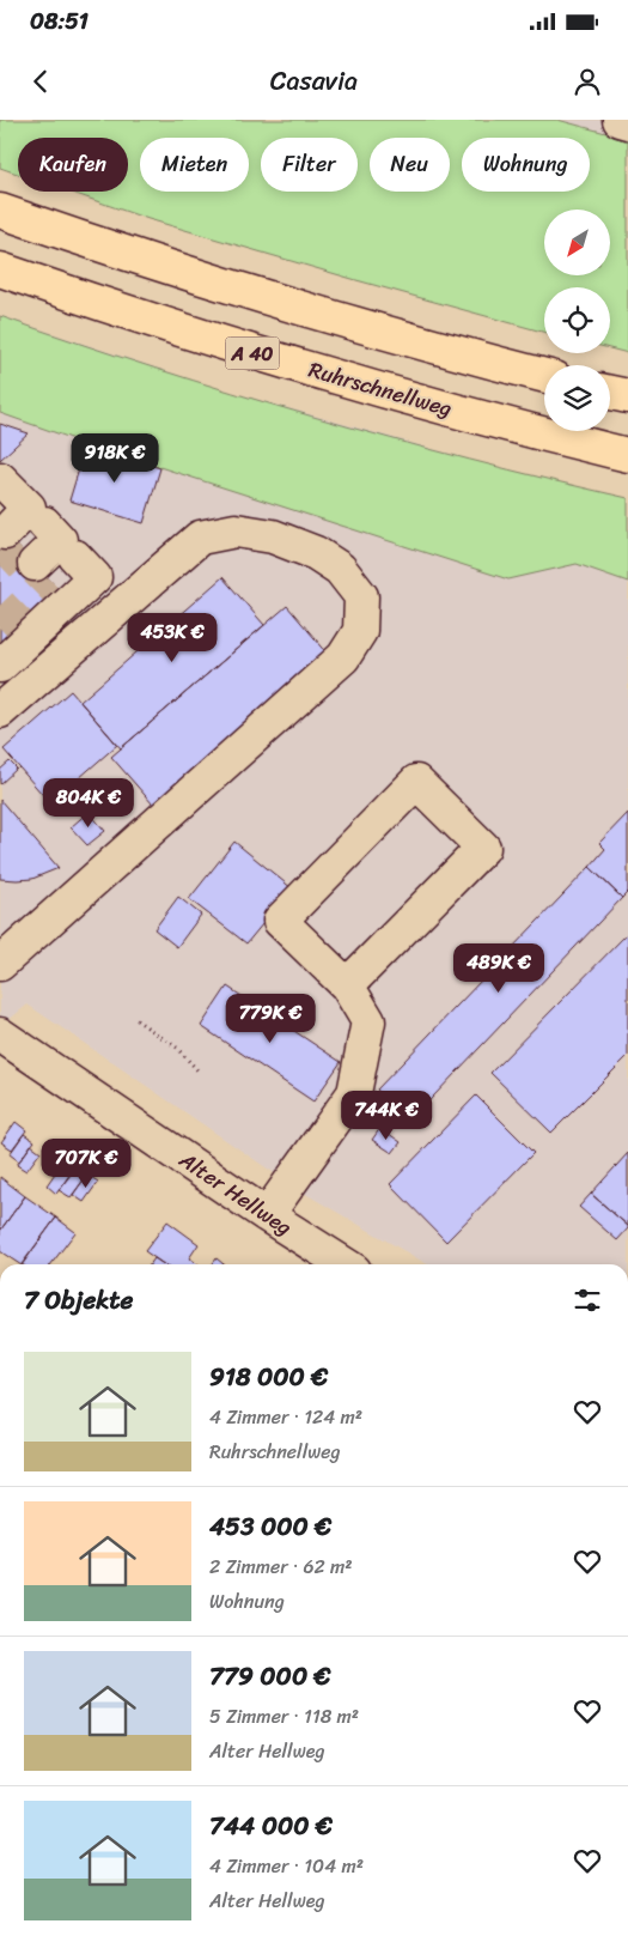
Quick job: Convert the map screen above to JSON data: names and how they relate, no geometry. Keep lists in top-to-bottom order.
{
  "streets": {
    "highway": ["A 40", "Ruhrschnellweg"],
    "street": ["Alter Hellweg"]
  },
  "north": "bottom left",
  "page": {
    "status": "08:51",
    "header": "Casavia",
    "chip": [
      "Kaufen",
      "Mieten",
      "Filter",
      "Neu",
      "Wohnung"
    ],
    "price": [
      "918K €",
      "453K €",
      "804K €",
      "489K €",
      "779K €",
      "744K €",
      "707K €"
    ],
    "heading": "7 Objekte",
    "list": [
      {
        "name": "918 000 €",
        "note": "4 Zimmer · 124 m² · Ruhrschnellweg"
      },
      {
        "name": "453 000 €",
        "note": "2 Zimmer · 62 m² · Wohnung"
      },
      {
        "name": "779 000 €",
        "note": "5 Zimmer · 118 m² · Alter Hellweg"
      },
      {
        "name": "744 000 €",
        "note": "4 Zimmer · 104 m² · Alter Hellweg"
      }
    ]
  }
}
